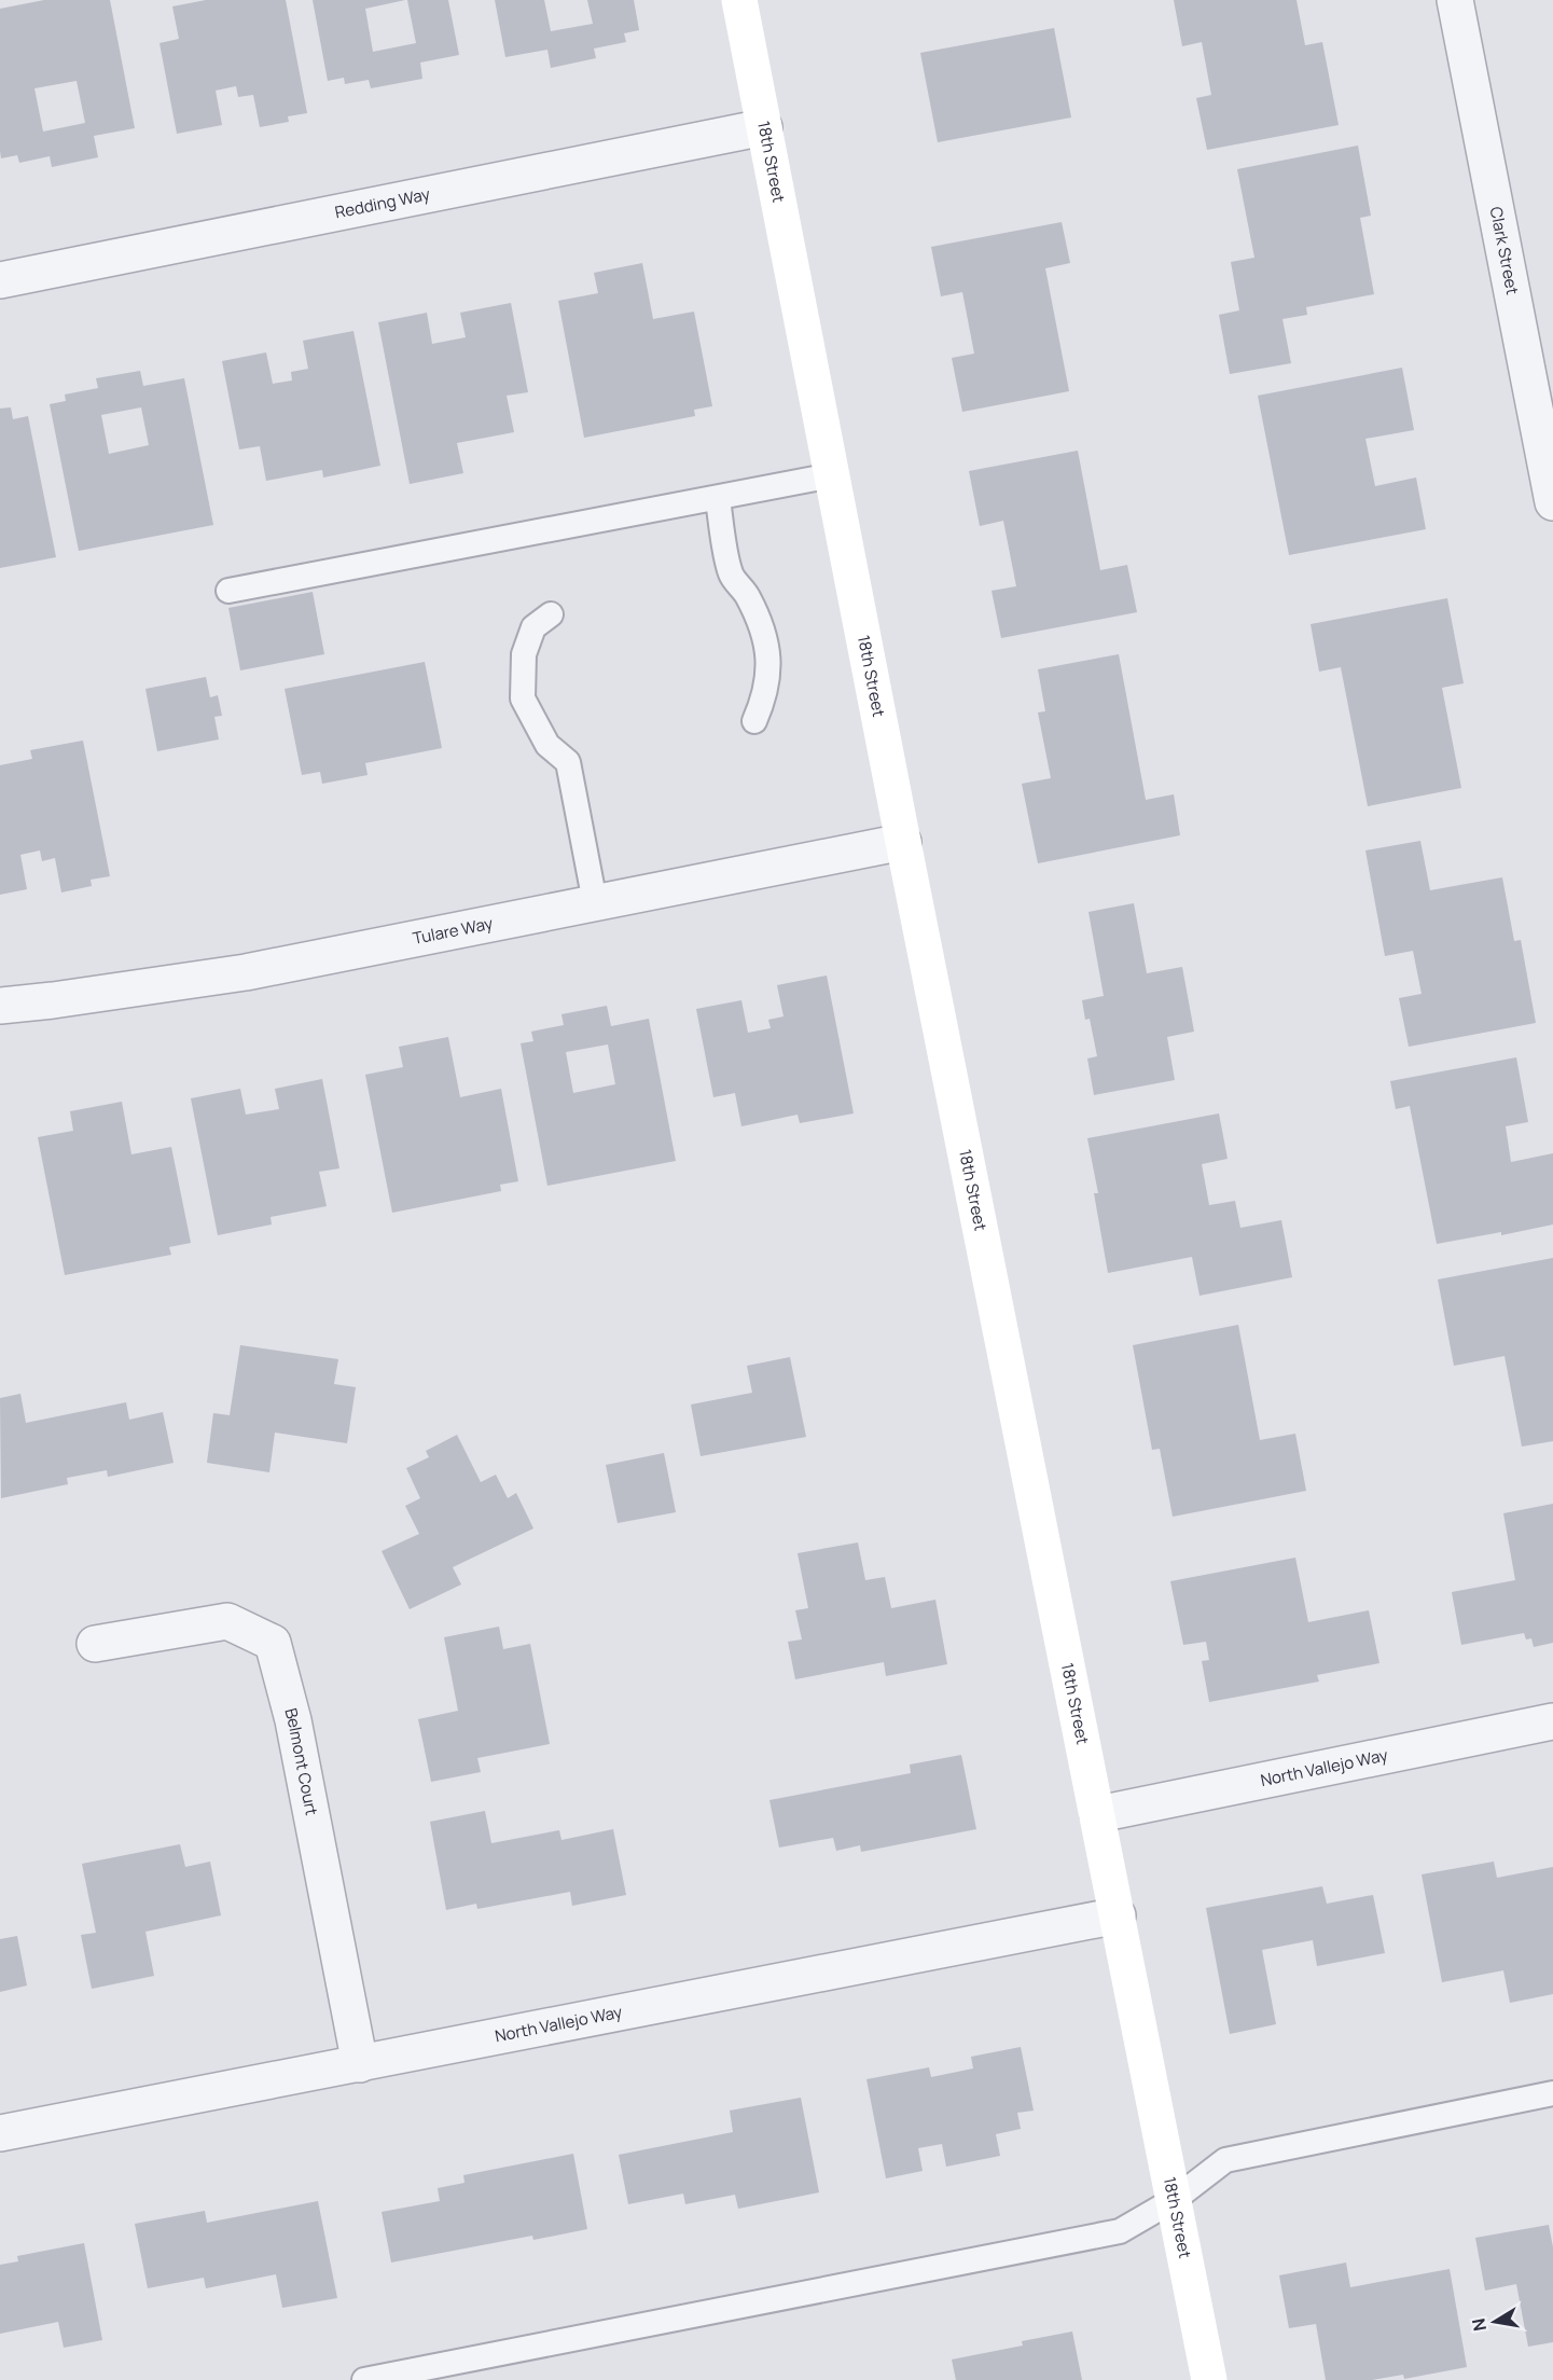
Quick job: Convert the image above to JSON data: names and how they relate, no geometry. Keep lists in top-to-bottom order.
{
  "streets": {
    "main road": ["18th Street"],
    "street": [
      "Redding Way",
      "Clark Street",
      "Tulare Way",
      "Belmont Court",
      "North Vallejo Way"
    ]
  },
  "crossings": [
    ["18th Street", "Redding Way"],
    ["18th Street", "Tulare Way"],
    ["18th Street", "North Vallejo Way"],
    ["Belmont Court", "North Vallejo Way"]
  ],
  "north": "left"
}
